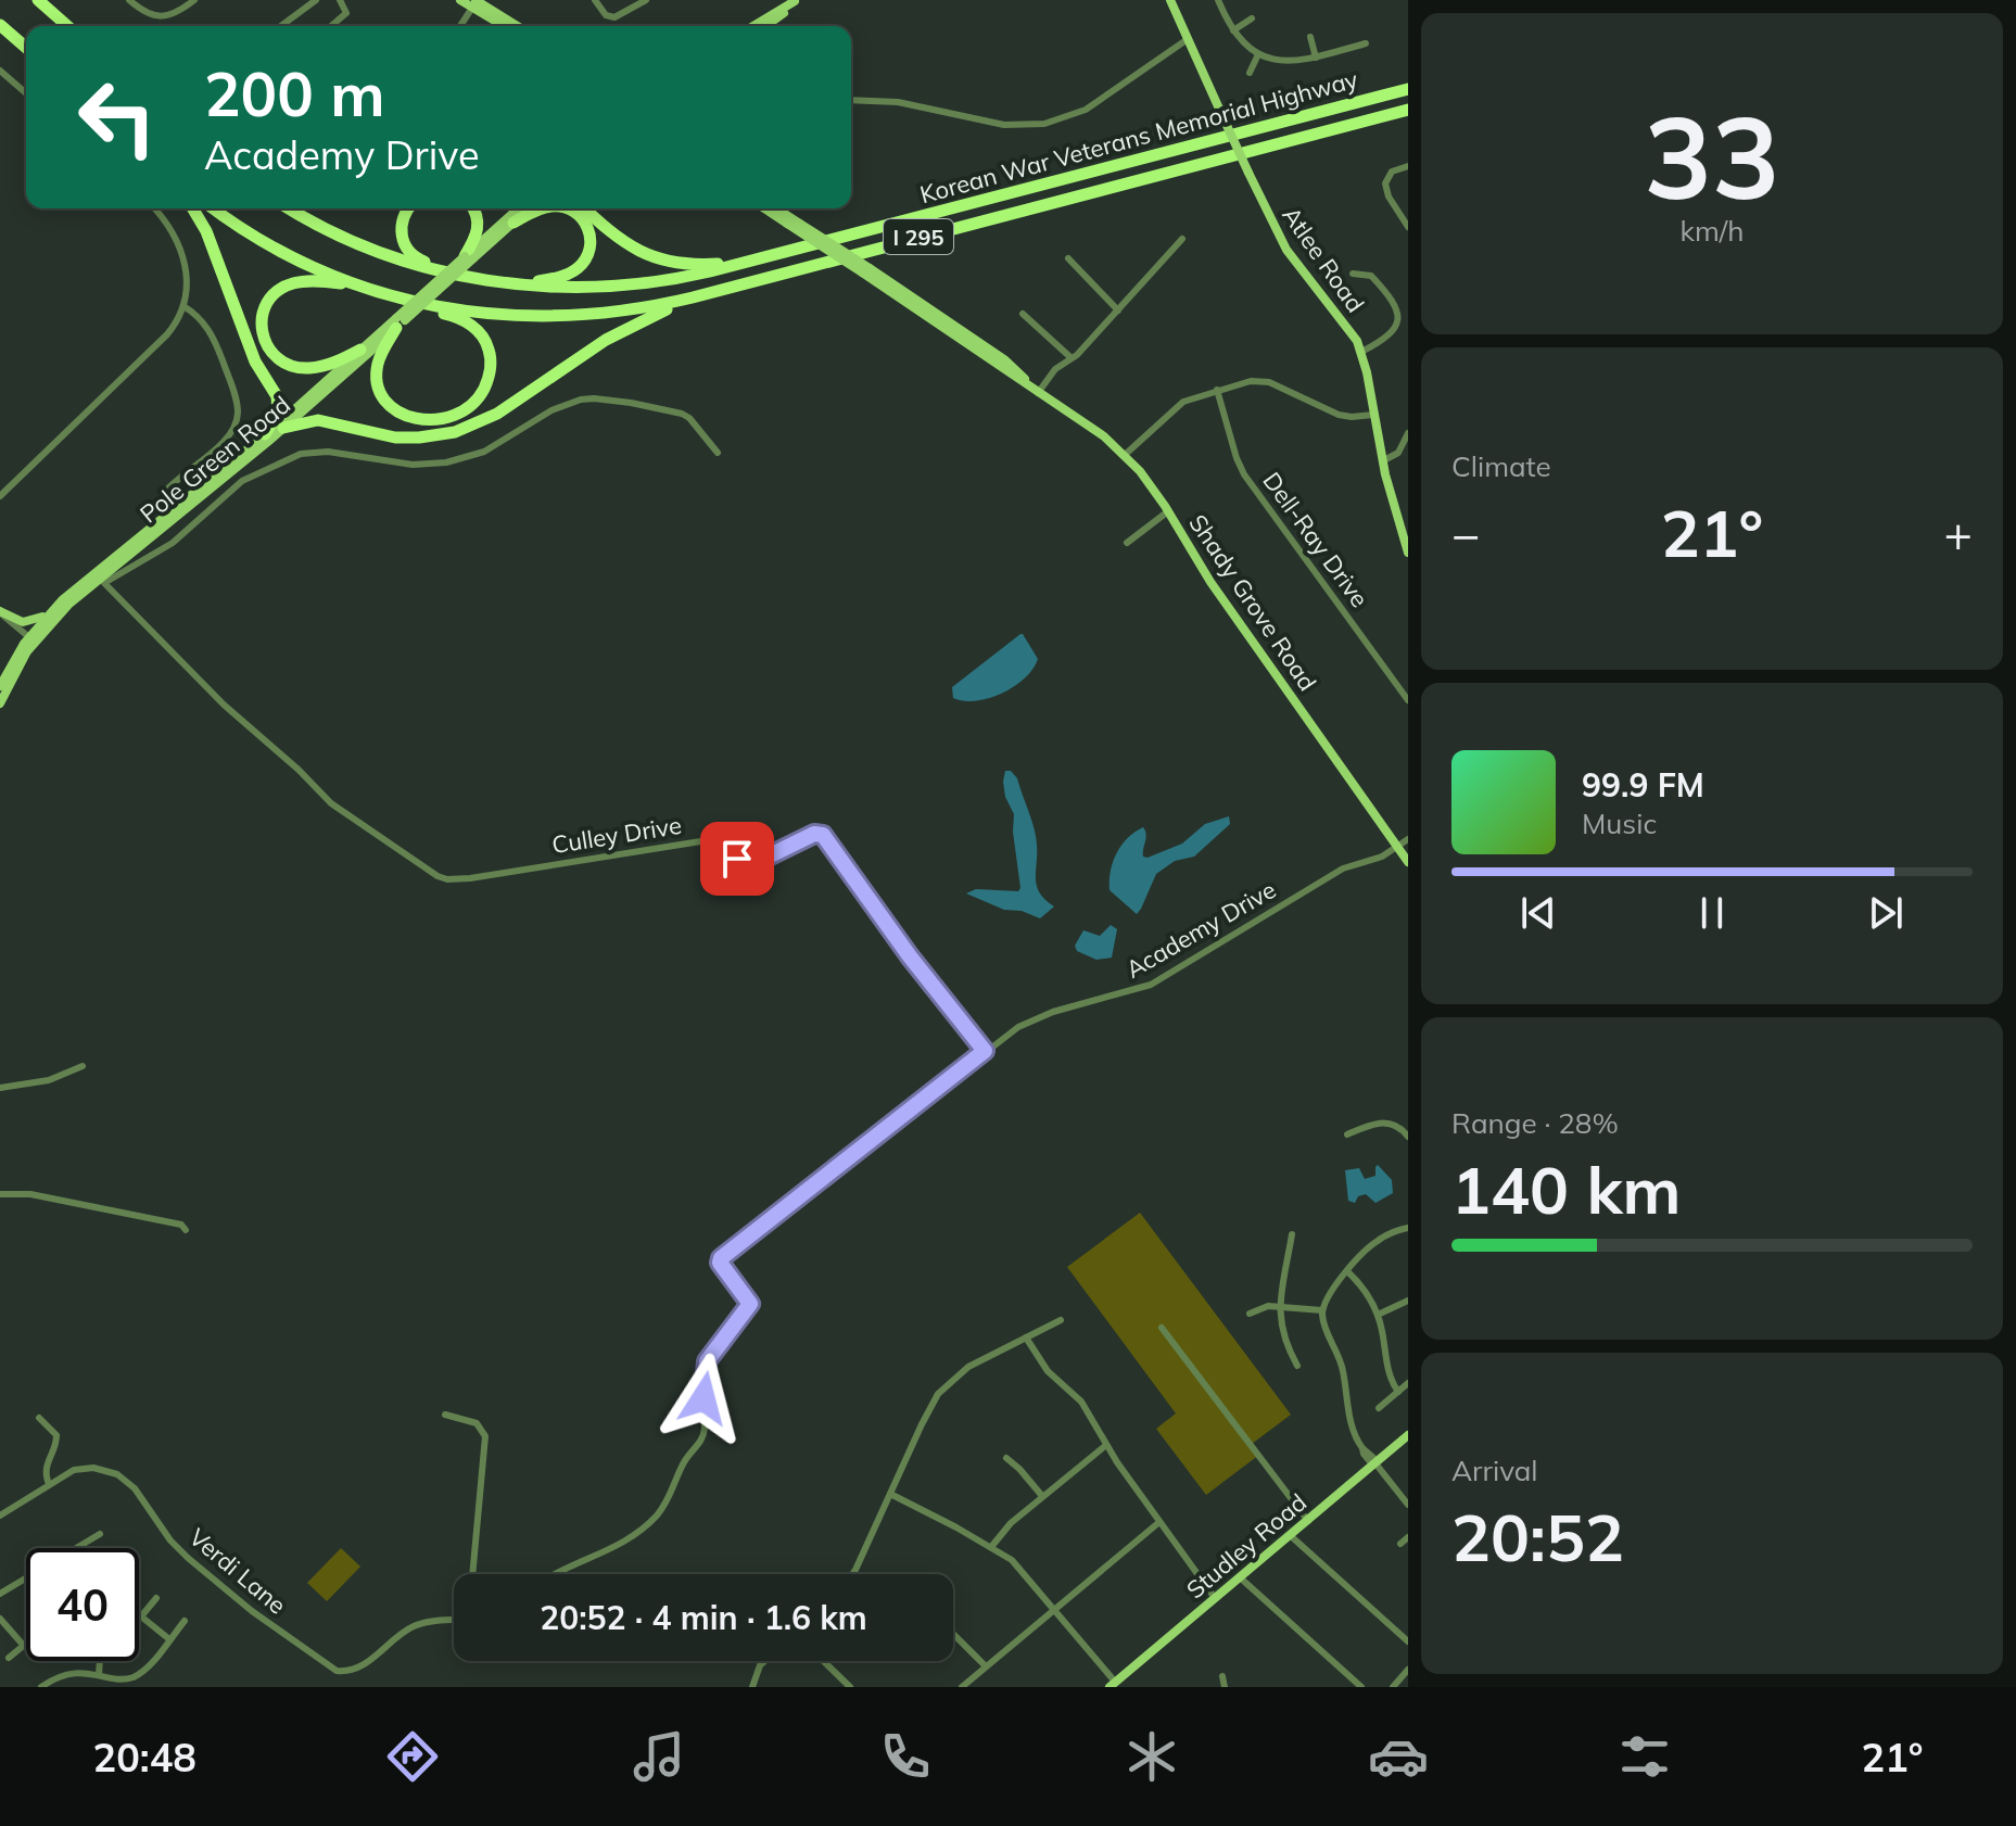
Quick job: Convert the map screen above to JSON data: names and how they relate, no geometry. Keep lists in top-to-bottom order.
{
  "streets": {
    "highway": ["Korean War Veterans Memorial Highway", "I 295"],
    "main road": [
      "Atlee Road",
      "Pole Green Road",
      "Shady Grove Road",
      "Studley Road"
    ],
    "street": [
      "Dell-Ray Drive",
      "Culley Drive",
      "Academy Drive",
      "Verdi Lane"
    ]
  },
  "crossings": [
    ["Shady Grove Road", "Academy Drive"],
    ["Culley Drive", "Academy Drive"]
  ],
  "page": {
    "tile": [
      ["33", "km/h"],
      "Climate",
      ["Range · 28%", "140 km"],
      ["Arrival", "20:52"]
    ],
    "turn": ["200 m", "Academy Drive"],
    "heat": ["−", "21°", "+"],
    "song": ["99.9 FM", "Music"],
    "limit": "40",
    "trip": "20:52 · 4 min · 1.6 km",
    "tabs": ["20:48", "21°"]
  }
}
